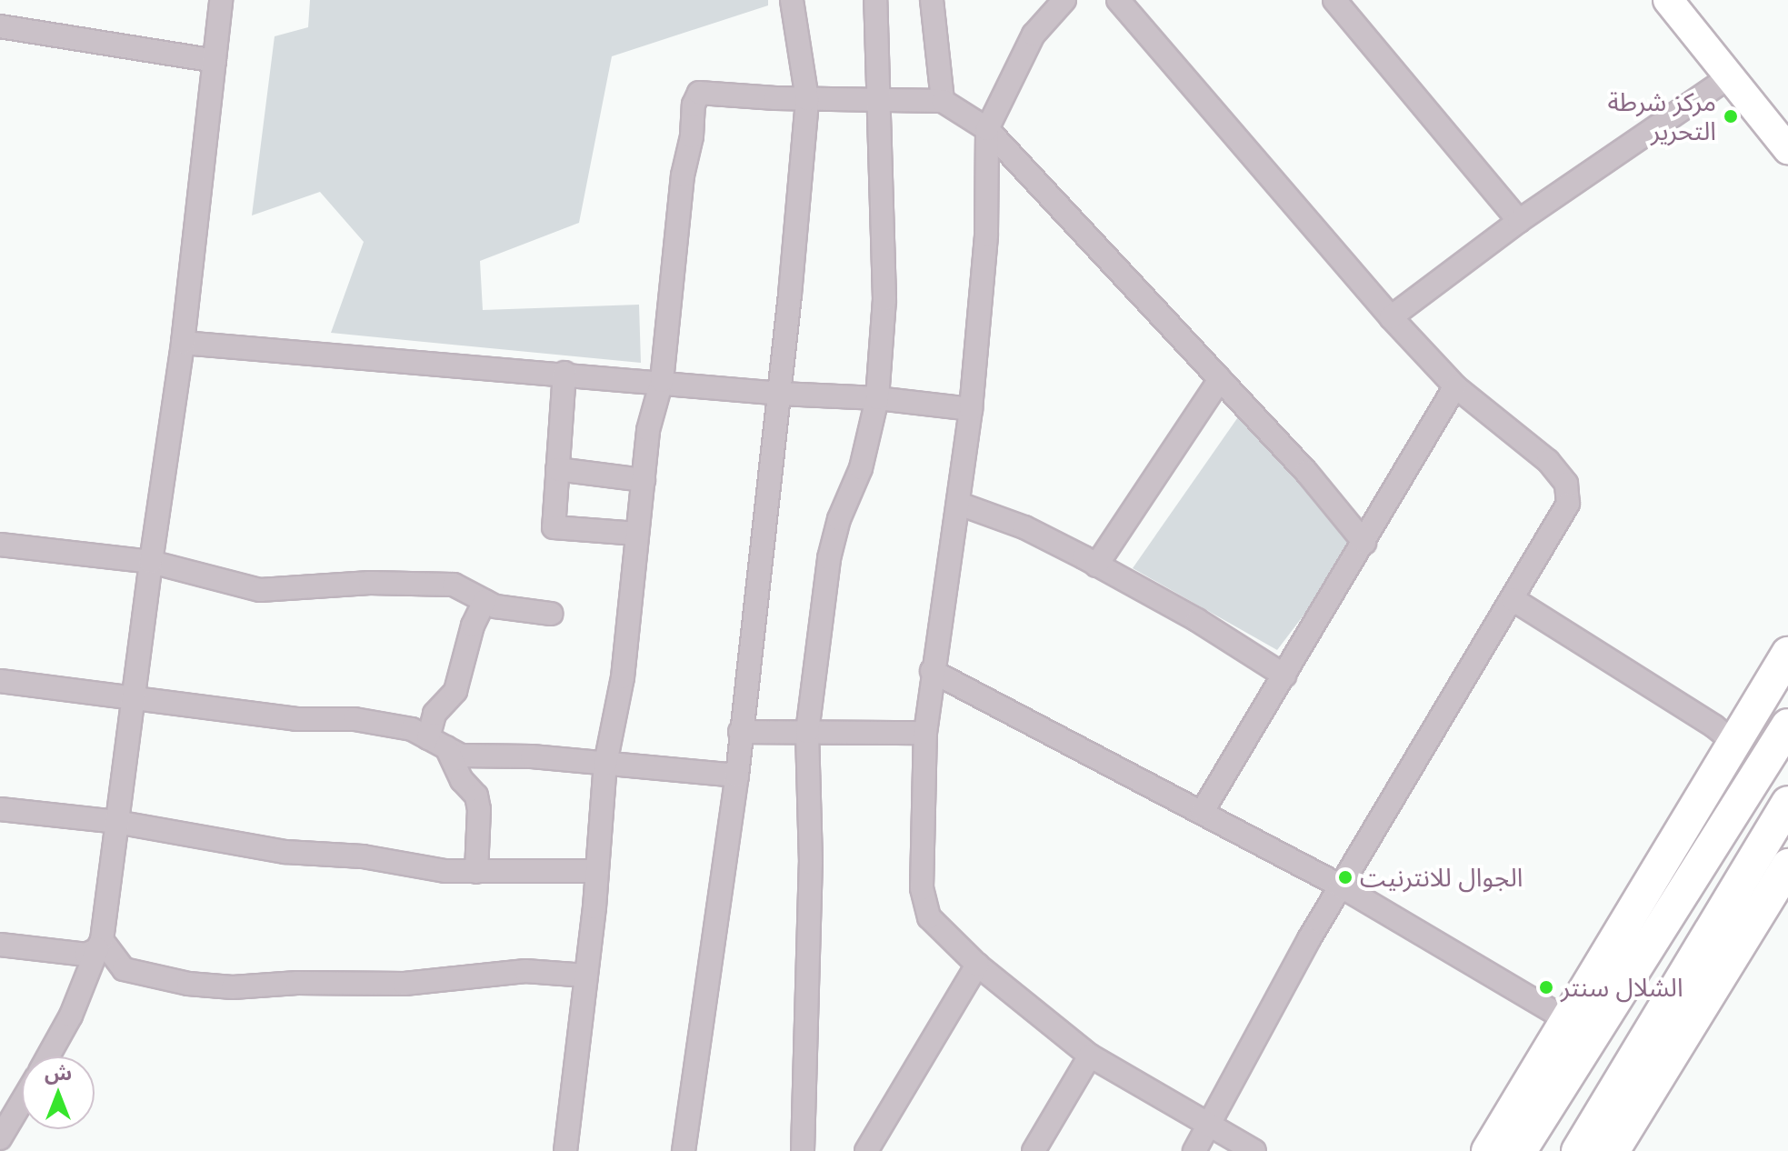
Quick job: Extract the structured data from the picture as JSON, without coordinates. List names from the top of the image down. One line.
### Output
{"places":["مركز شرطة التحرير","الجوال للانترنيت","الشلال سنتر"],"north":"top"}
